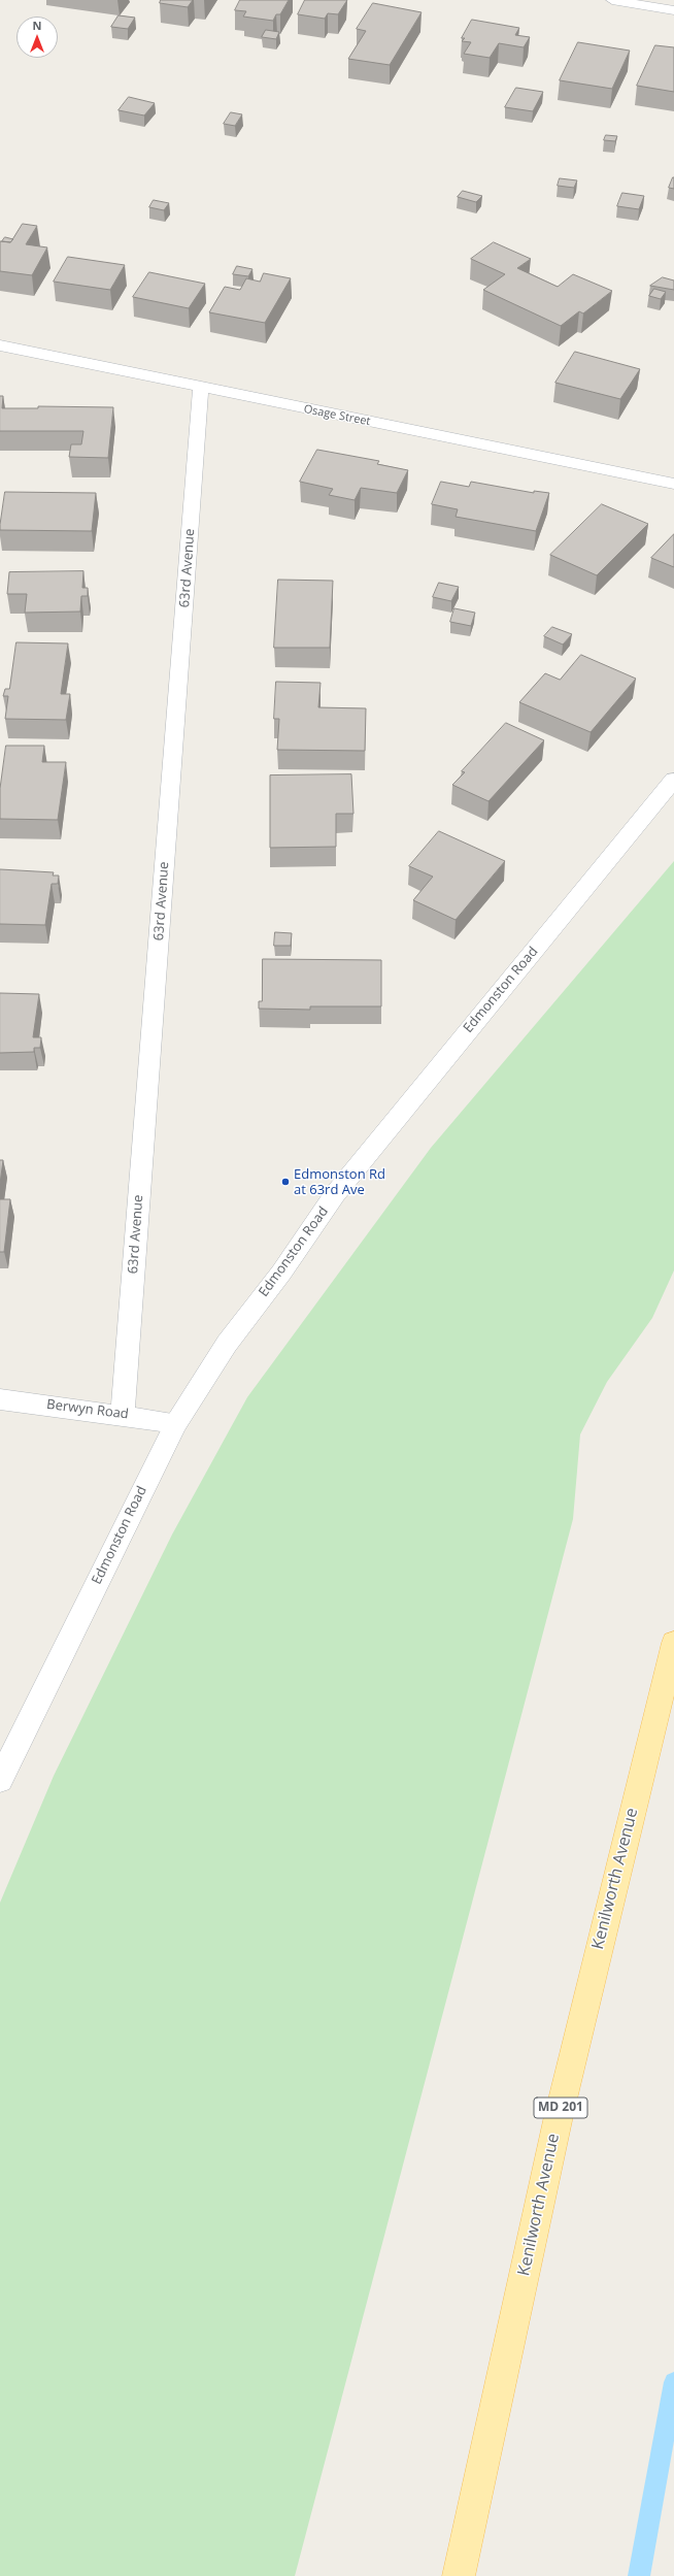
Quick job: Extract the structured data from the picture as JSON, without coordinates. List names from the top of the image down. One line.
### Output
{"streets":{"main road":["Kenilworth Avenue","MD 201"],"street":["Osage Street","63rd Avenue","Edmonston Road","Berwyn Road"]},"crossings":[["Osage Street","63rd Avenue"],["63rd Avenue","Berwyn Road"],["Edmonston Road","Berwyn Road"]],"places":["Edmonston Rd at 63rd Ave"],"north":"top"}
